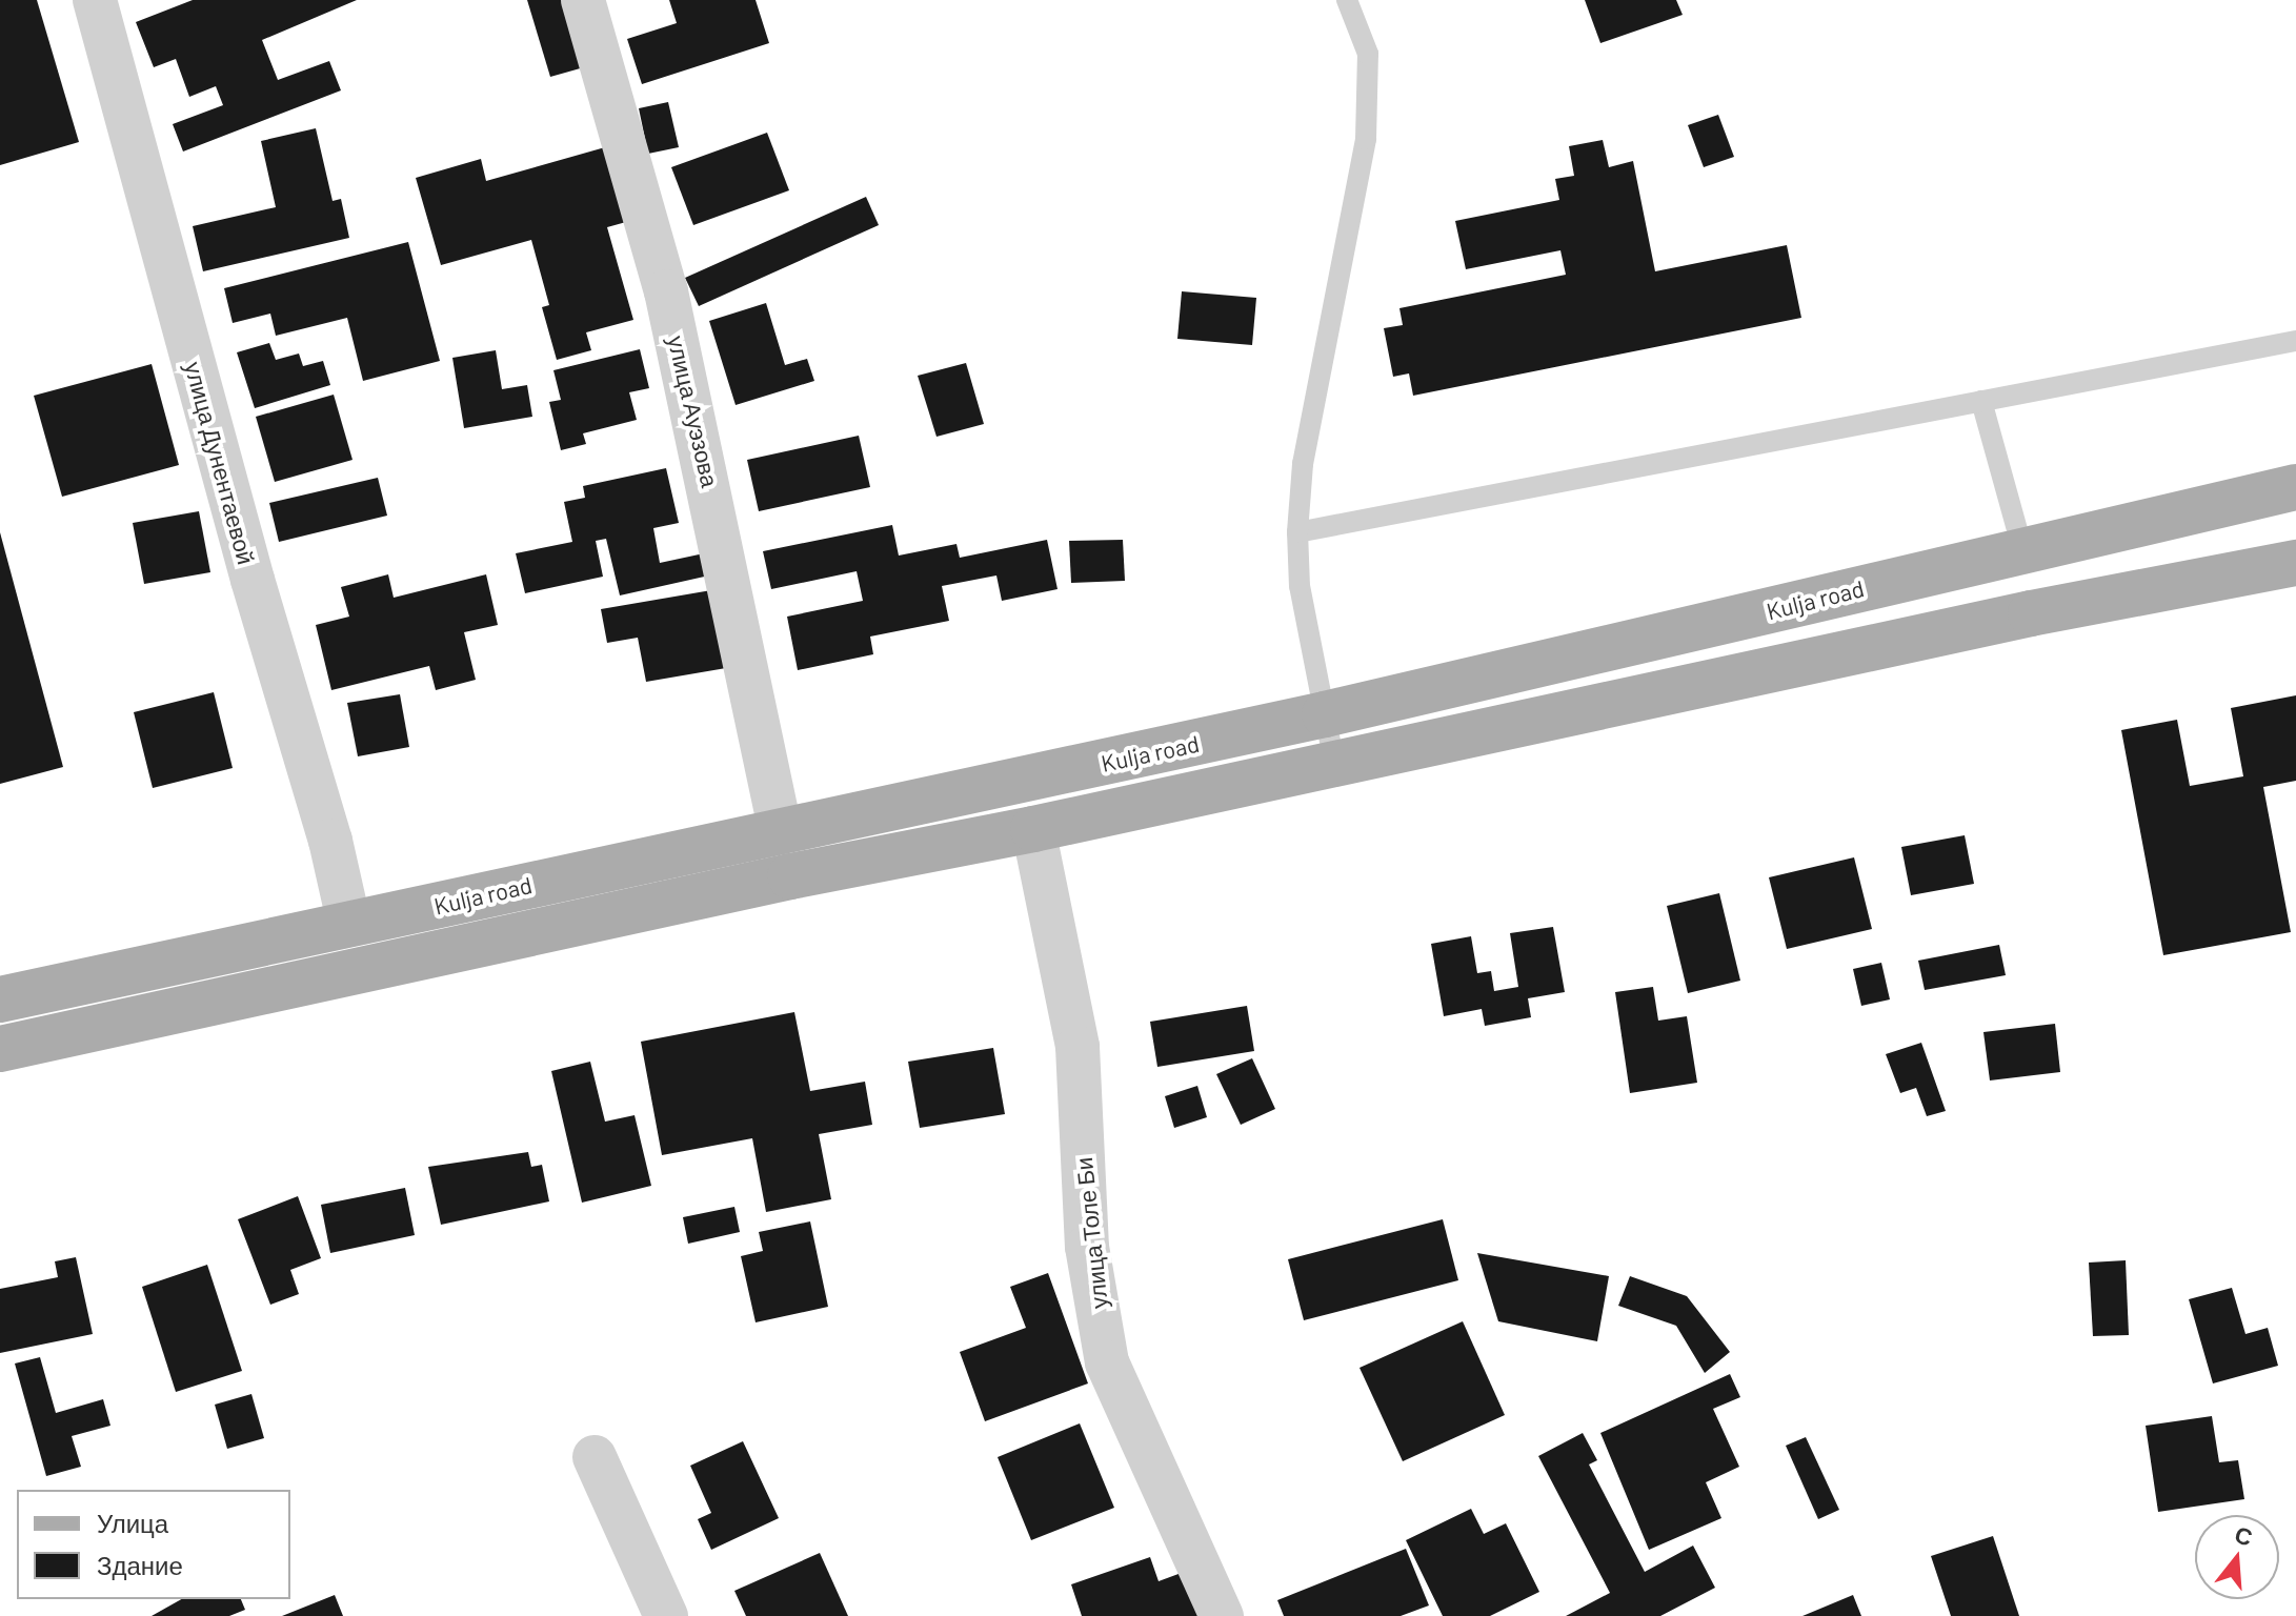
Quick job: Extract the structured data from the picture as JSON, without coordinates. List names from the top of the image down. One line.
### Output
{"streets":{"main road":["Kulja road"],"street":["улица Ауэзова","улица Дунентаевой","улица Толе Би"]},"crossings":[["улица Ауэзова","Kulja road"],["улица Дунентаевой","Kulja road"],["Kulja road","улица Толе Би"]],"legend":["Улица","Здание"],"north":"top"}
